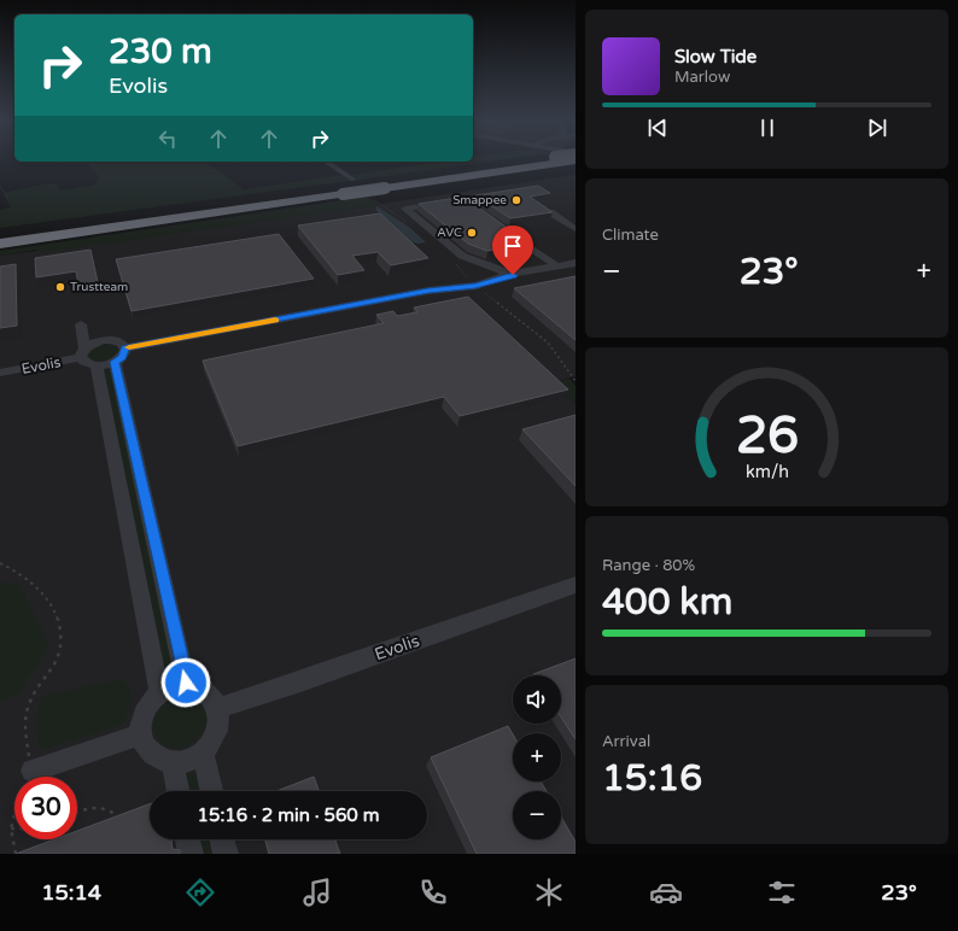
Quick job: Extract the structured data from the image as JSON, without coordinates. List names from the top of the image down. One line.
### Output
{"streets":{"street":["Evolis"]},"places":["Smappee","AVC","Trustteam"],"page":{"turn":["230 m","Evolis"],"song":["Slow Tide","Marlow"],"tile":["Climate",["Range · 80%","400 km"],["Arrival","15:16"]],"heat":["−","23°","+"],"map_buttons":["+","−"],"limit":"30","trip":"15:16 · 2 min · 560 m","tabs":["15:14","23°"],"gauge":["26","km/h"]}}
